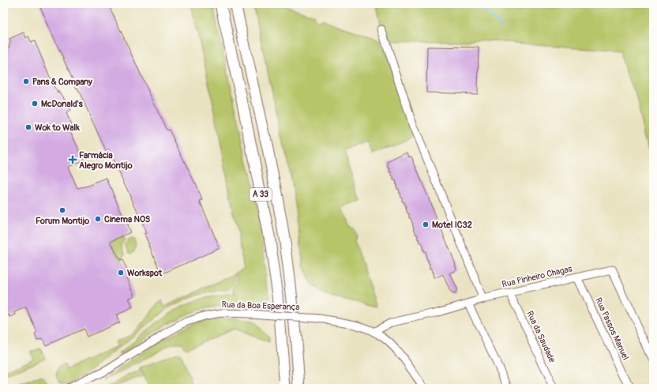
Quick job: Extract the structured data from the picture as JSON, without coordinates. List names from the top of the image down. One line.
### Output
{"streets":{"highway":["A 33"],"street":["Rua Pinheiro Chagas","Rua da Boa Esperança","Rua Passos Manuel","Rua da Saudade"]},"crossings":[["Rua Pinheiro Chagas","Rua da Boa Esperança"],["Rua Pinheiro Chagas","Rua Passos Manuel"],["Rua Pinheiro Chagas","Rua da Saudade"]],"places":{"other":["Pans & Company","McDonald's","Wok to Walk","Forum Montijo","Cinema NOS","Motel IC32","Workspot"],"health":["Farmácia Alegro Montijo"]}}
